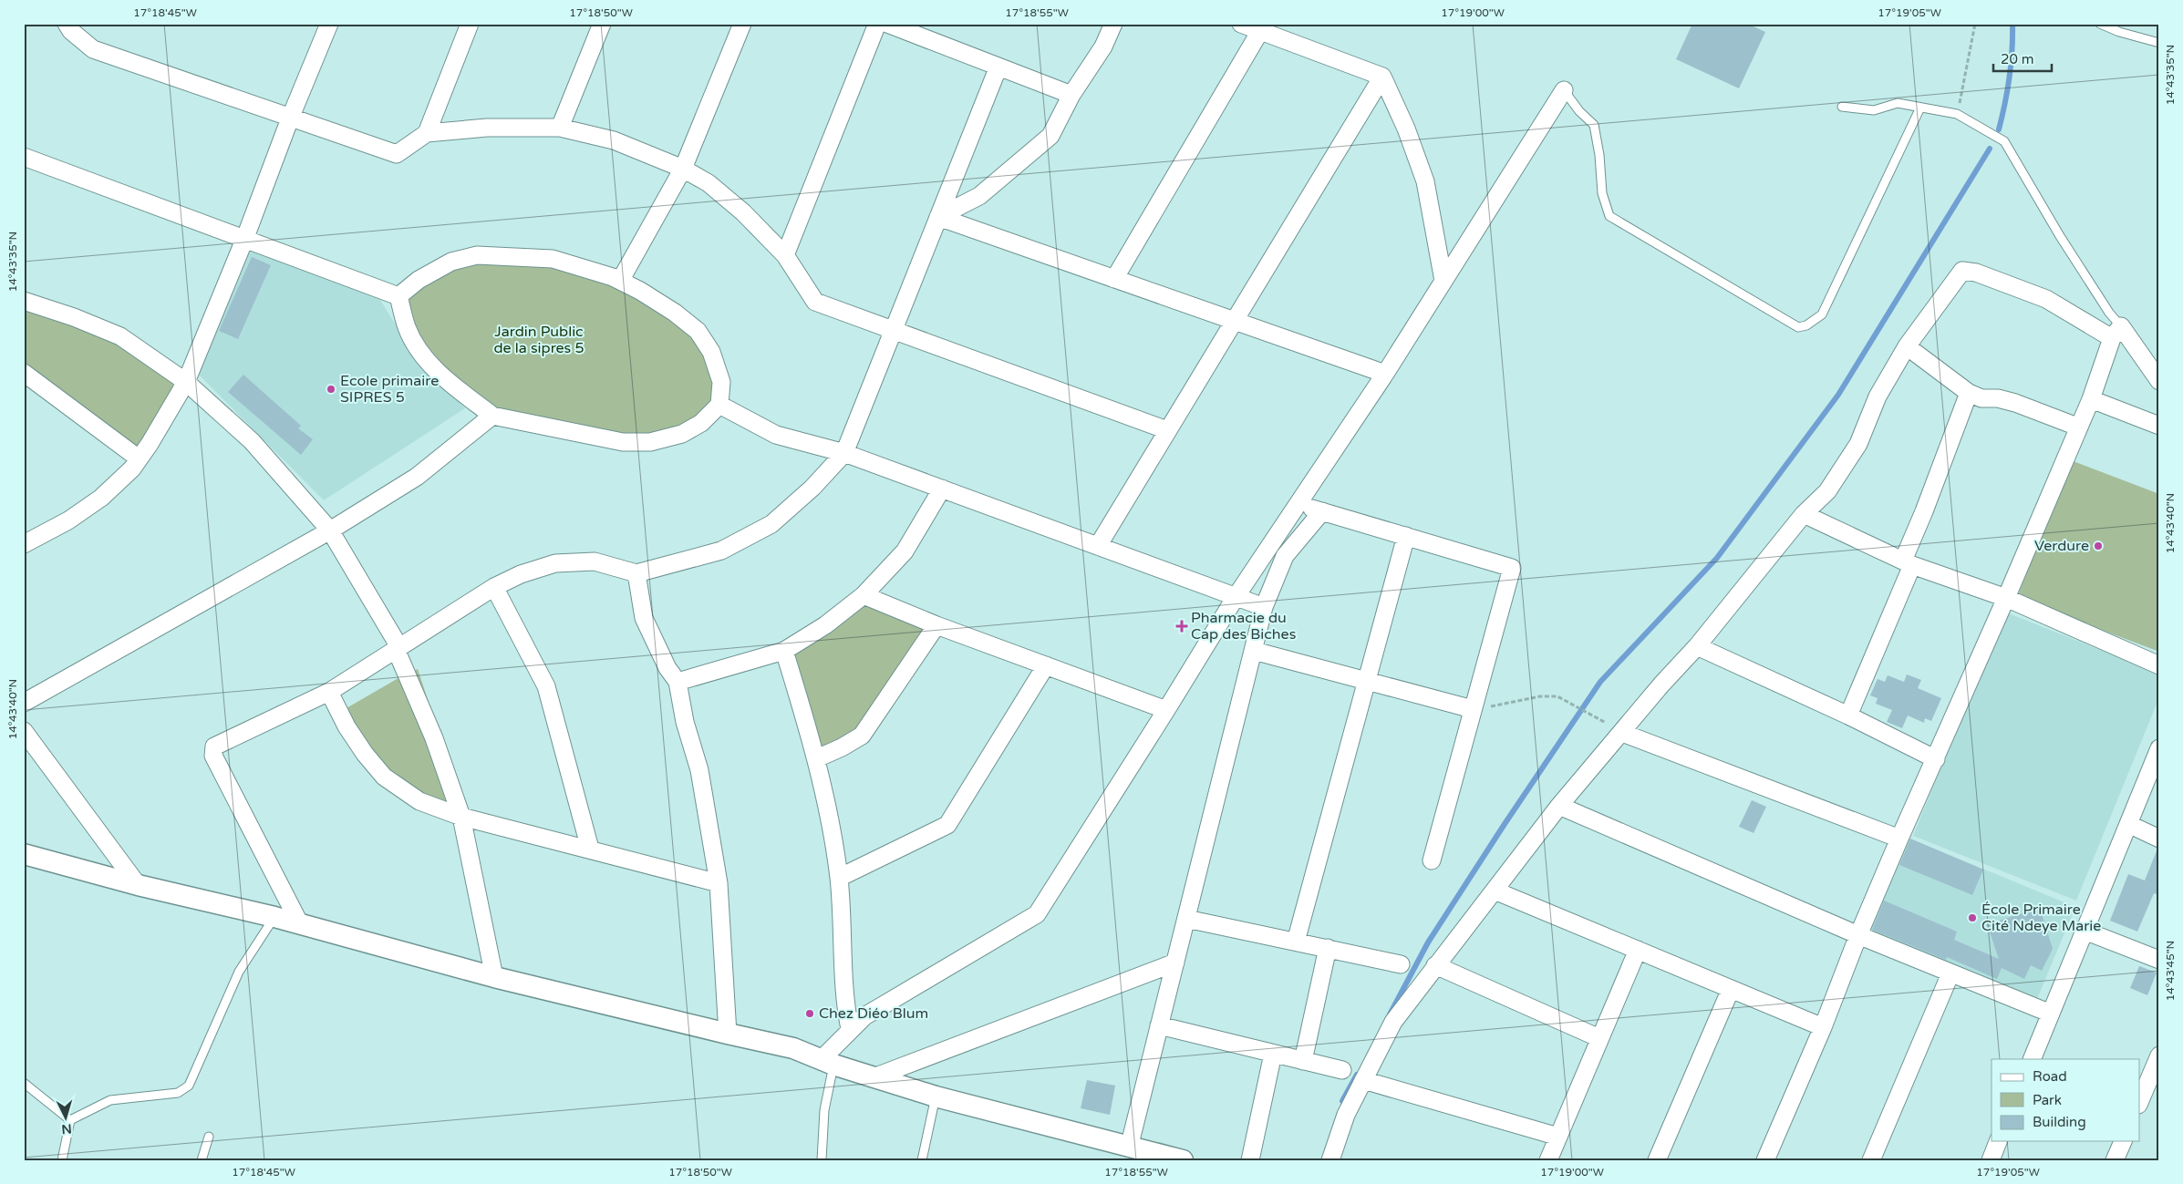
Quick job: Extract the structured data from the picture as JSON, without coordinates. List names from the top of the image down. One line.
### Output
{"parks":["Jardin Public de la sipres 5"],"places":{"other":["Ecole primaire SIPRES 5","Verdure","École Primaire Cité Ndeye Marie","Chez Diéo Blum"],"health":["Pharmacie du Cap des Biches"]},"legend":["Road","Park","Building"],"scale_bar":"20 m","north":"bottom","coordinates":["17°18'45\"W","17°18'50\"W","17°18'55\"W","17°19'00\"W","17°19'05\"W","14°43'35\"N","14°43'40\"N","14°43'45\"N"]}
